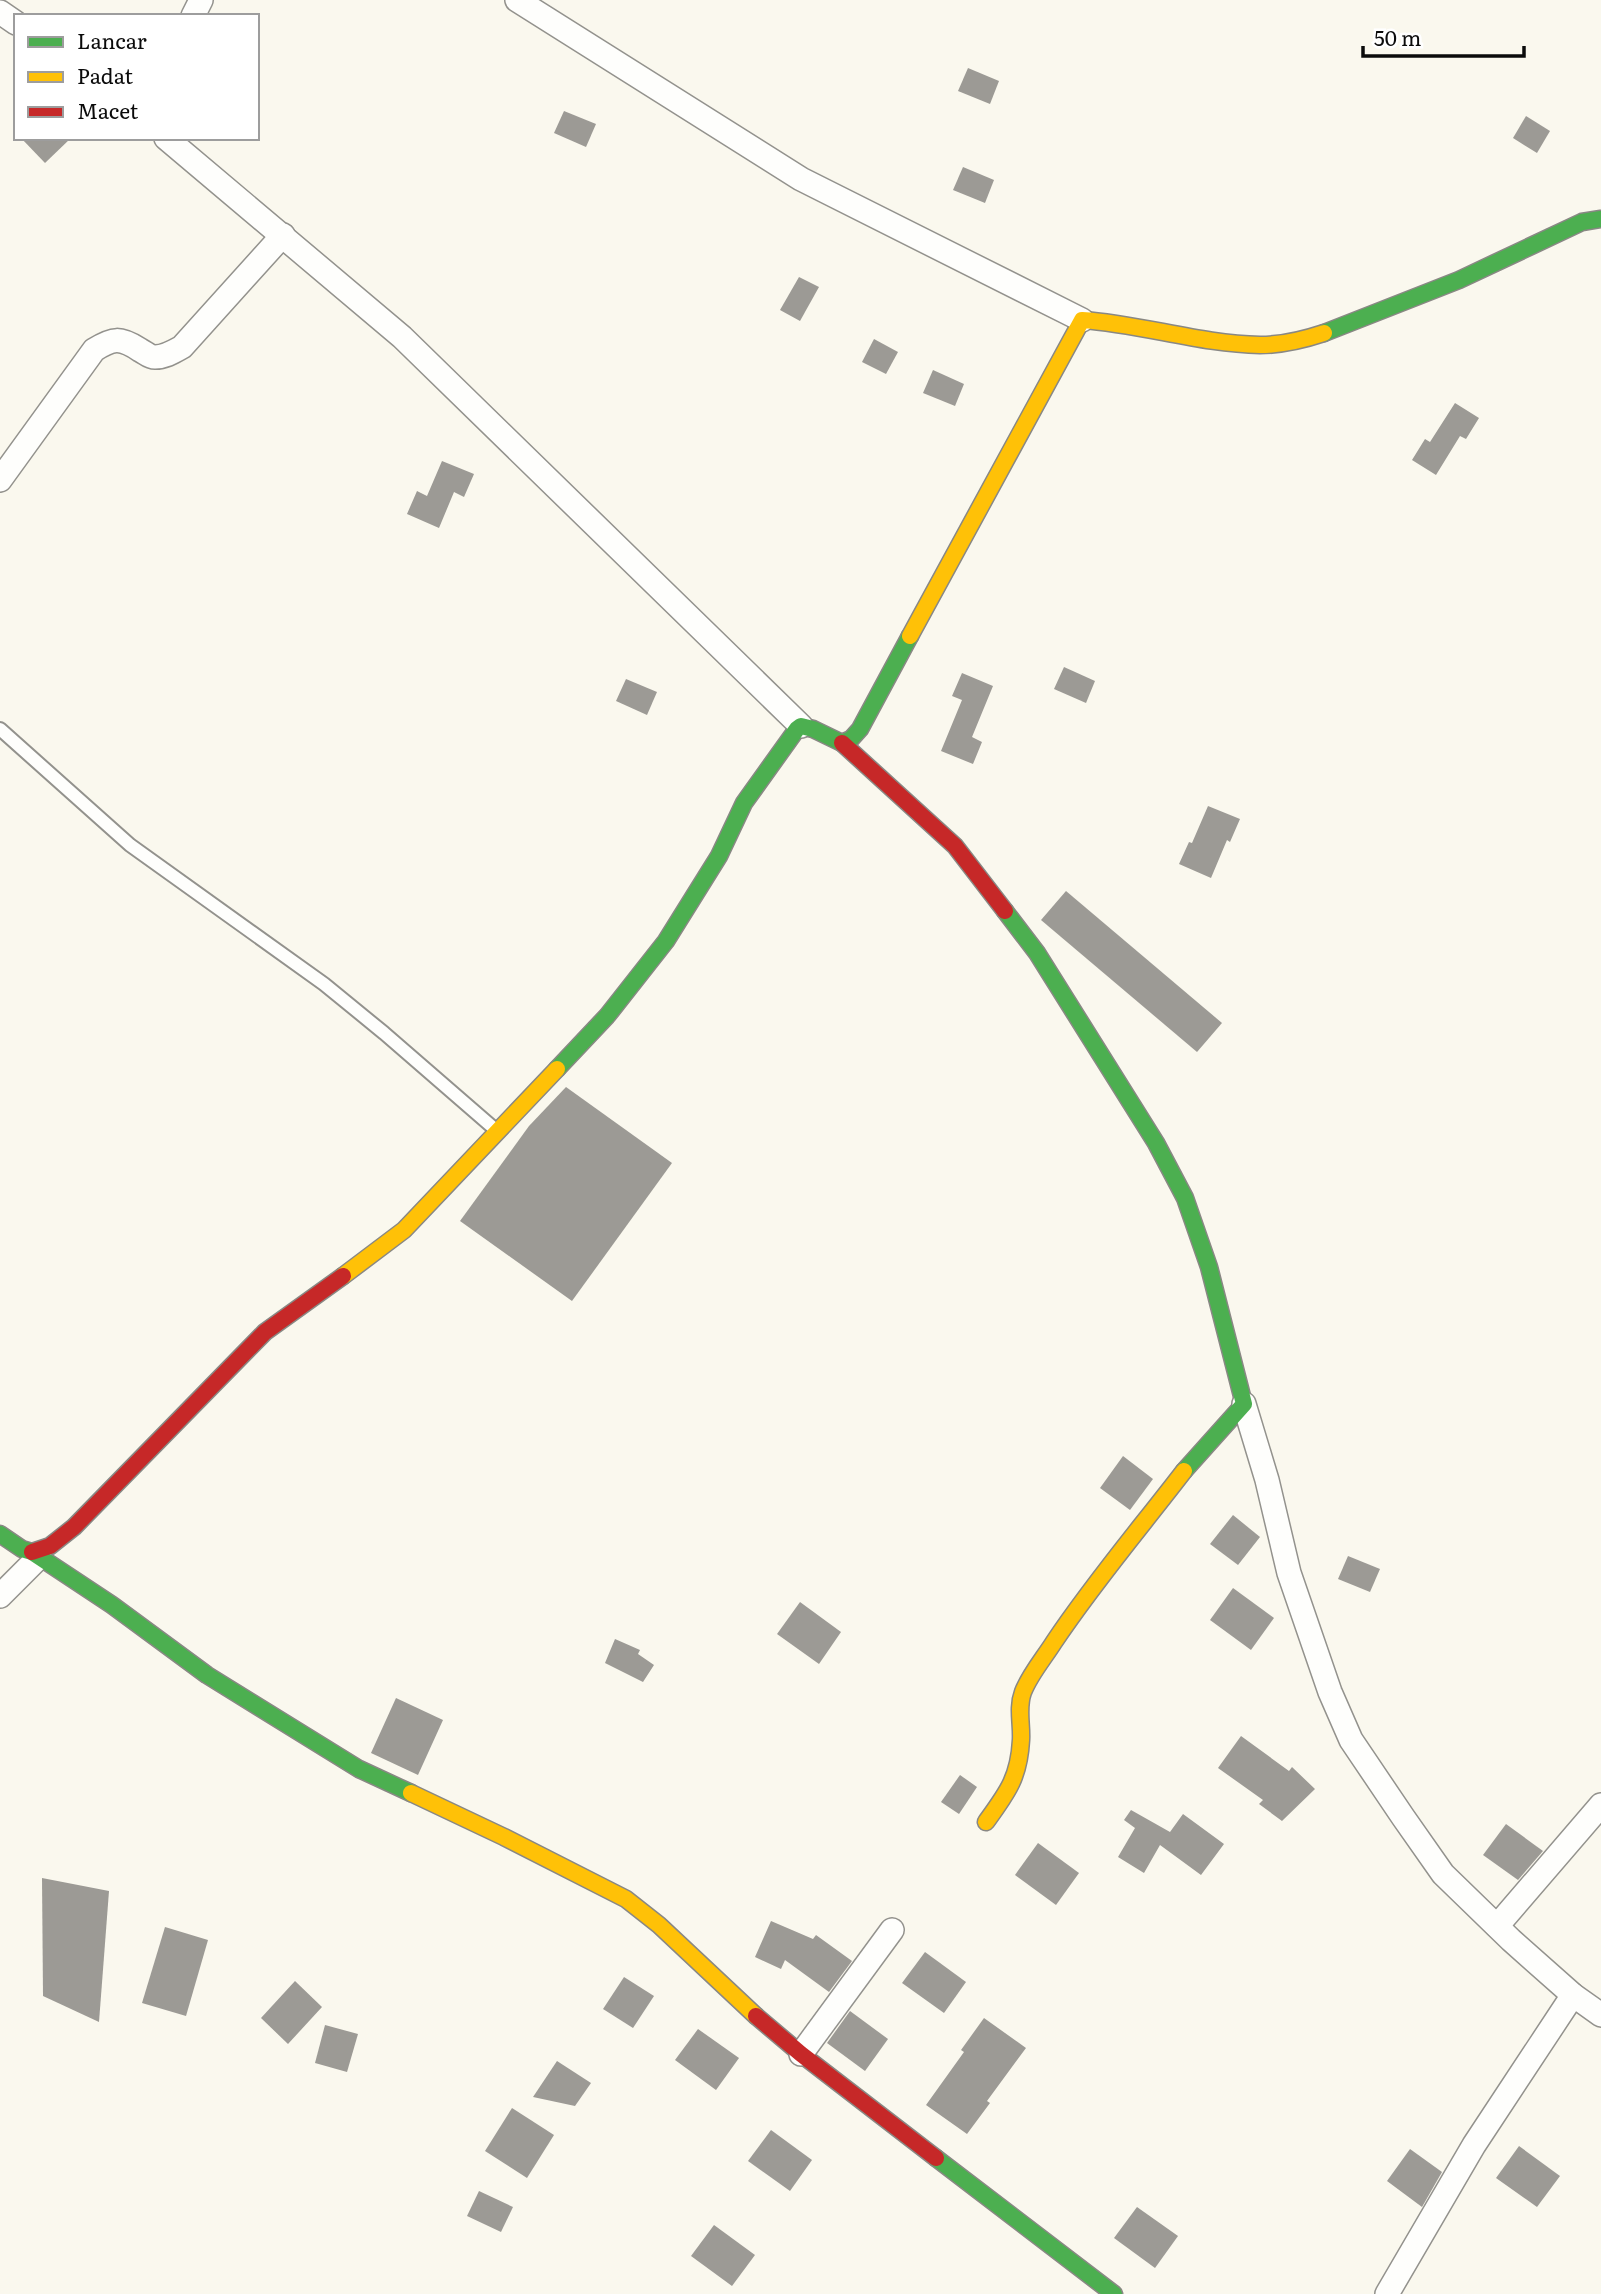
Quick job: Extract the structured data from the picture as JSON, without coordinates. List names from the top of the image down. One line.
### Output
{"legend":["Lancar","Padat","Macet"],"scale_bar":"50 m"}
